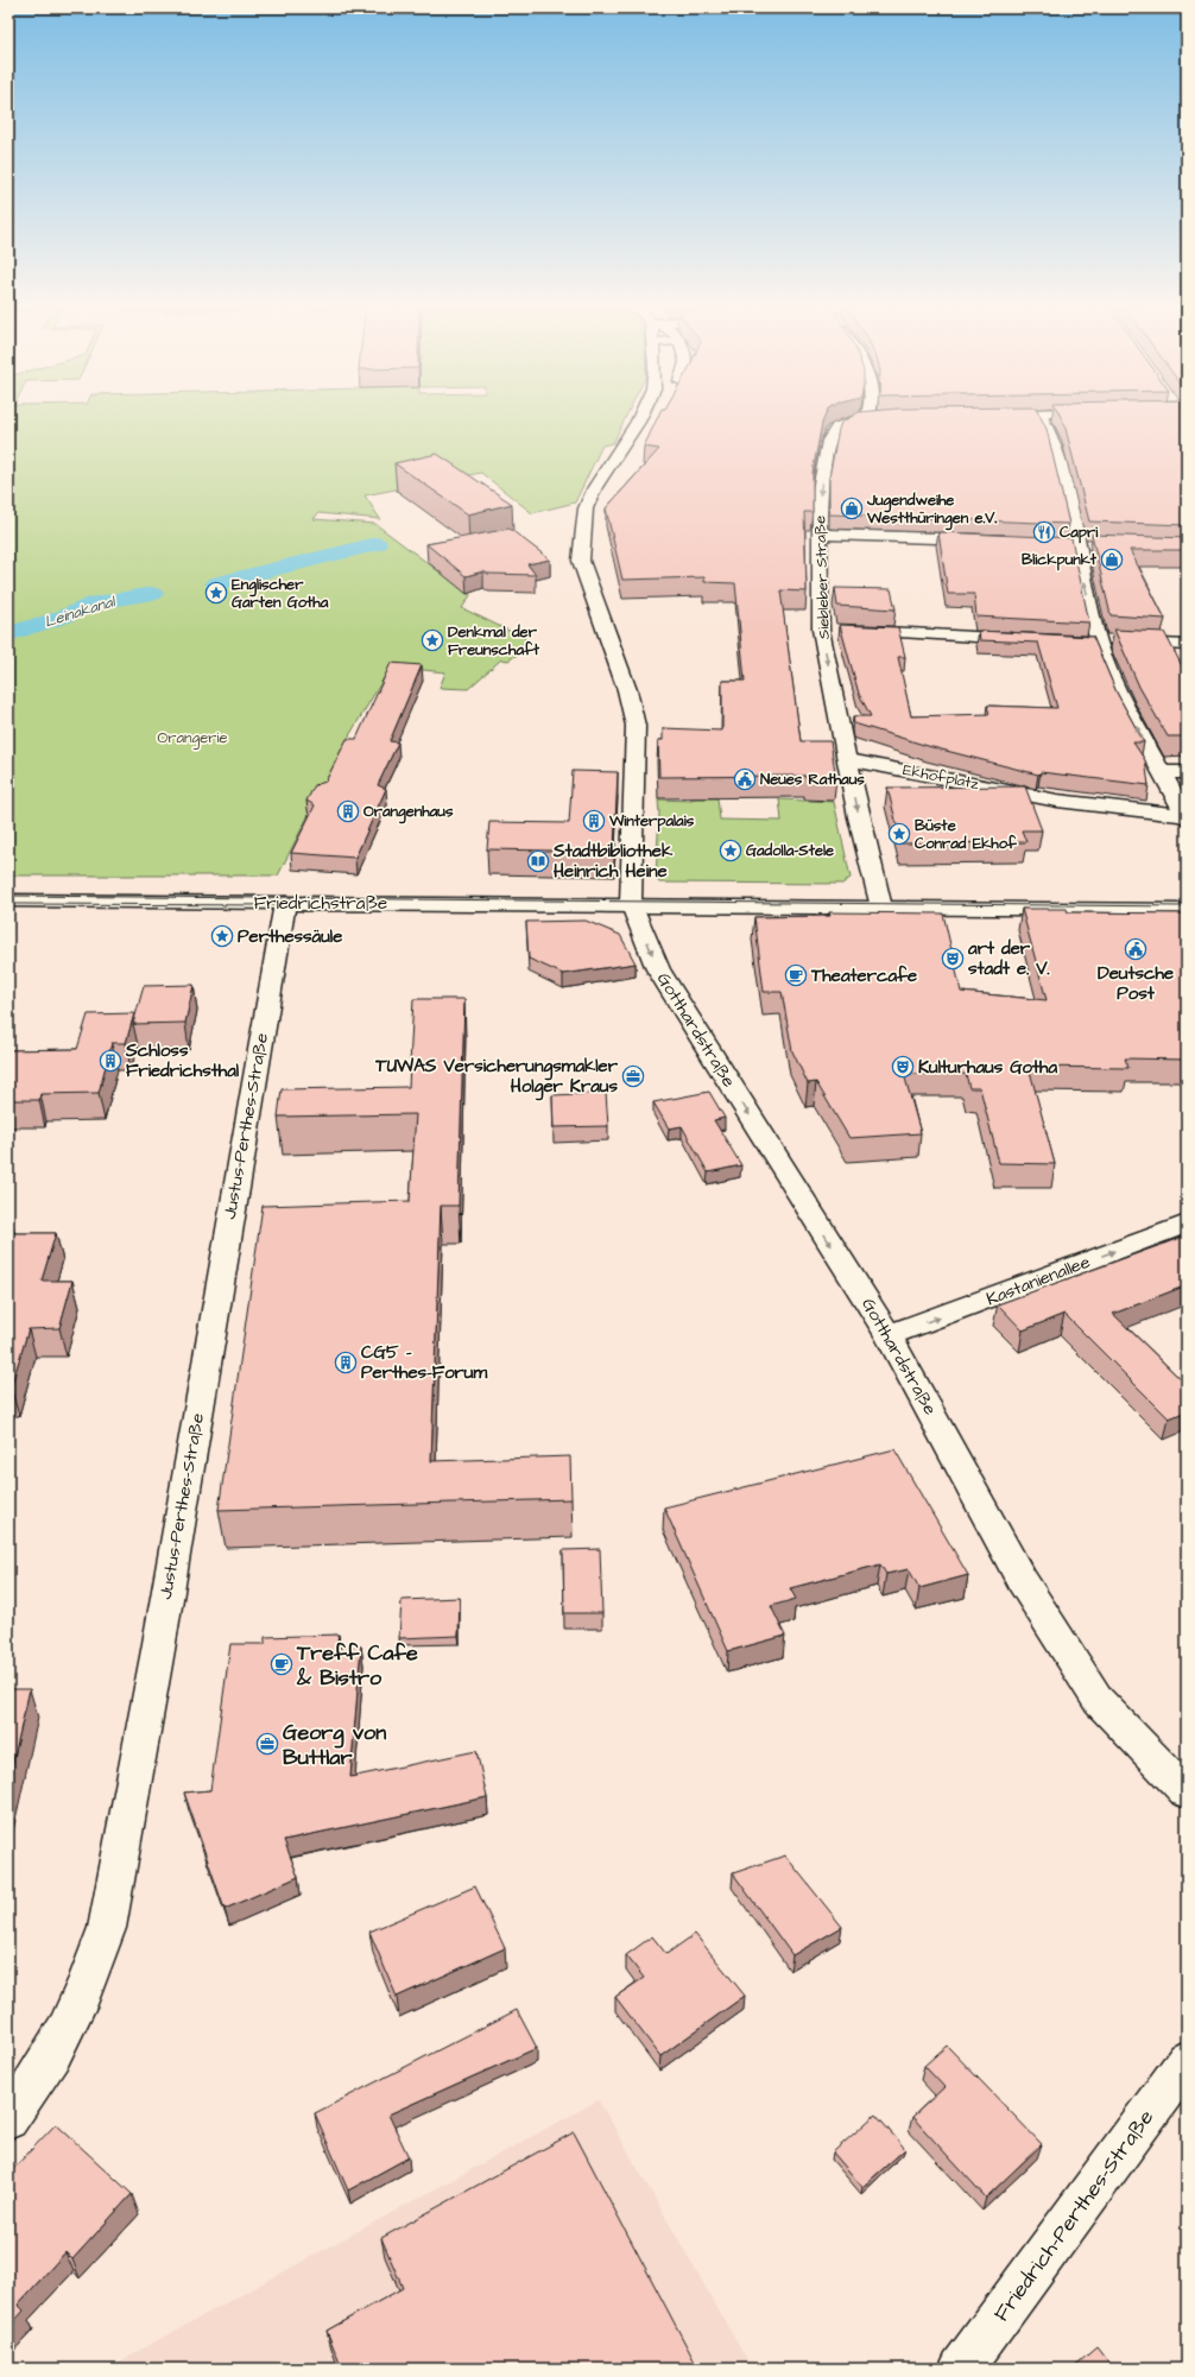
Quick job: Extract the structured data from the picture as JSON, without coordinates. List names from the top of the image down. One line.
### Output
{"streets":{"street":["Siebleber Straße","Ekhofplatz","Friedrichstraße","Gotthardstraße","Justus-Perthes-Straße","Kastanienallee","Friedrich-Perthes-Straße"]},"crossings":[["Siebleber Straße","Ekhofplatz"],["Friedrichstraße","Gotthardstraße"],["Friedrichstraße","Justus-Perthes-Straße"],["Gotthardstraße","Kastanienallee"]],"one_way":["Siebleber Straße","Kastanienallee"],"water":["Leinakanal"],"parks":["Orangerie"],"places":{"shop":["Jugendweihe Westthüringen e.V.","Blickpunkt"],"restaurant":["Capri"],"place":["Englischer Garten Gotha","Denkmal der Freunschaft","Büste Conrad Ekhof","Gadolla-Stele","Perthessäule"],"public building":["Neues Rathaus","Deutsche Post"],"building":["Orangenhaus","Winterpalais","Schloss Friedrichsthal","CG5 – Perthes-Forum"],"library":["Stadtbibliothek Heinrich Heine"],"theatre":["art der stadt e. V.","Kulturhaus Gotha"],"cafe":["Theatercafe","Treff Cafe & Bistro"],"office":["TUWAS Versicherungsmakler Holger Kraus","Georg von Buttlar"]}}
